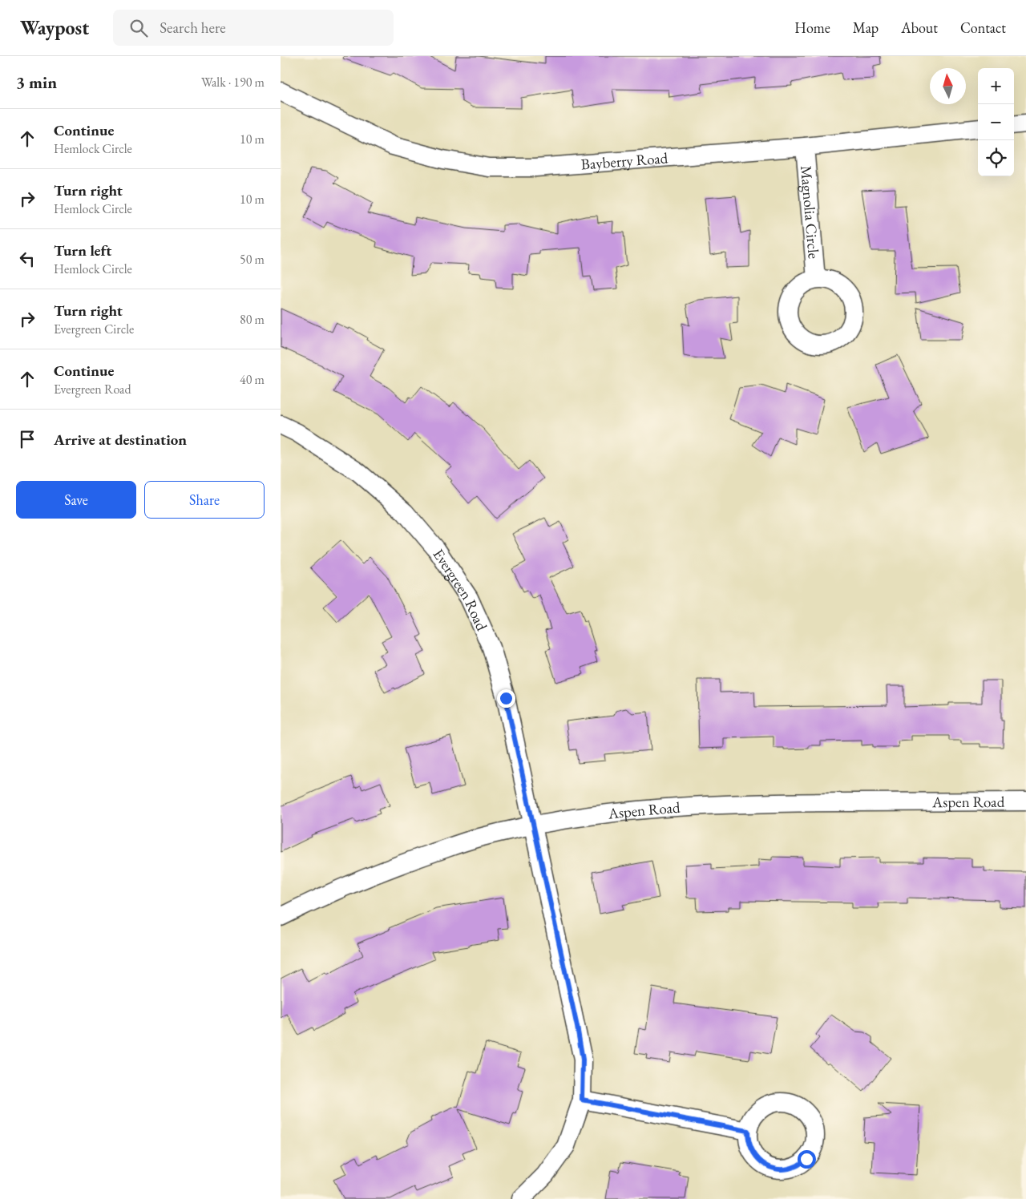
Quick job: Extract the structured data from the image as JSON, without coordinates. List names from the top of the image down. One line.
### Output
{"streets":{"street":["Bayberry Road","Magnolia Circle","Evergreen Road","Aspen Road"]},"crossings":[["Bayberry Road","Magnolia Circle"],["Evergreen Road","Aspen Road"]],"north":"top","page":{"header":"Waypost","search":"Search here","nav":["Home","Map","About","Contact"],"heading":["3 min","Walk · 190 m"],"map_buttons":["+","−"],"list":[["Continue","Hemlock Circle","10 m"],["Turn right","Hemlock Circle","10 m"],["Turn left","Hemlock Circle","50 m"],["Turn right","Evergreen Circle","80 m"],["Continue","Evergreen Road","40 m"],"Arrive at destination"],"buttons":["Save","Share"]}}
